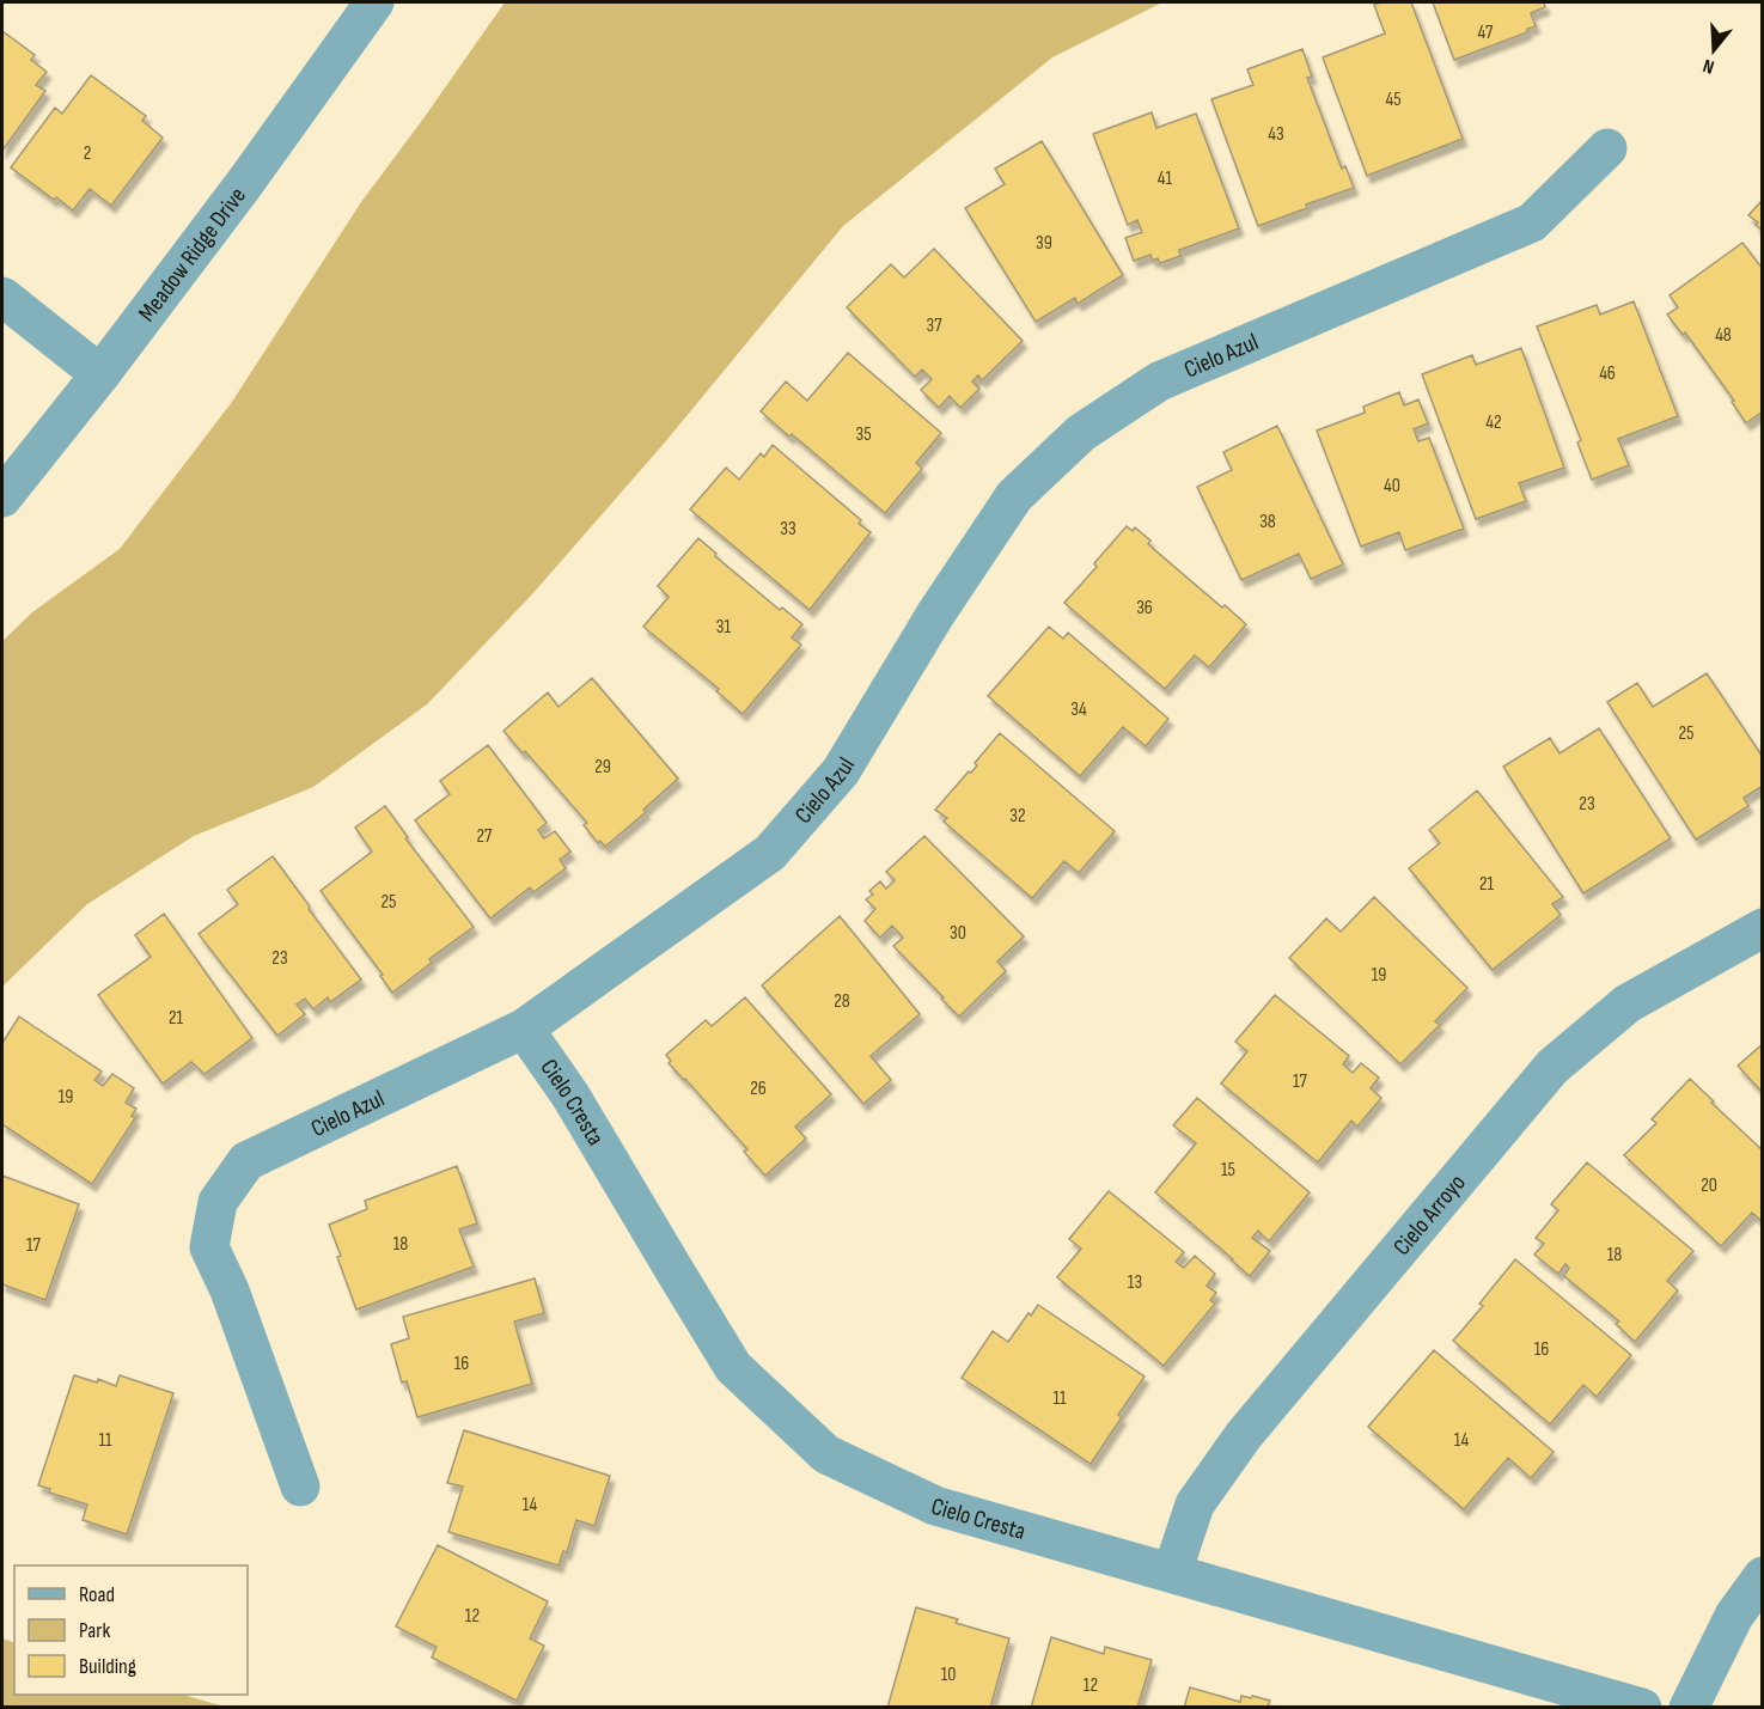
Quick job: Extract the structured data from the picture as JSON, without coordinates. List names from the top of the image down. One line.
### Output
{"streets":{"street":["Meadow Ridge Drive","Cielo Azul","Cielo Cresta","Cielo Arroyo"]},"crossings":[["Cielo Azul","Cielo Cresta"],["Cielo Cresta","Cielo Arroyo"]],"house_numbers":["47","45","43","2","41","39","37","48","46","42","35","40","38","33","36","31","34","25","29","23","32","27","21","25","30","23","19","28","21","17","26","19","15","20","18","17","18","13","16","16","11","11","14","14","12","10","12"],"legend":["Road","Park","Building"],"north":"bottom"}
